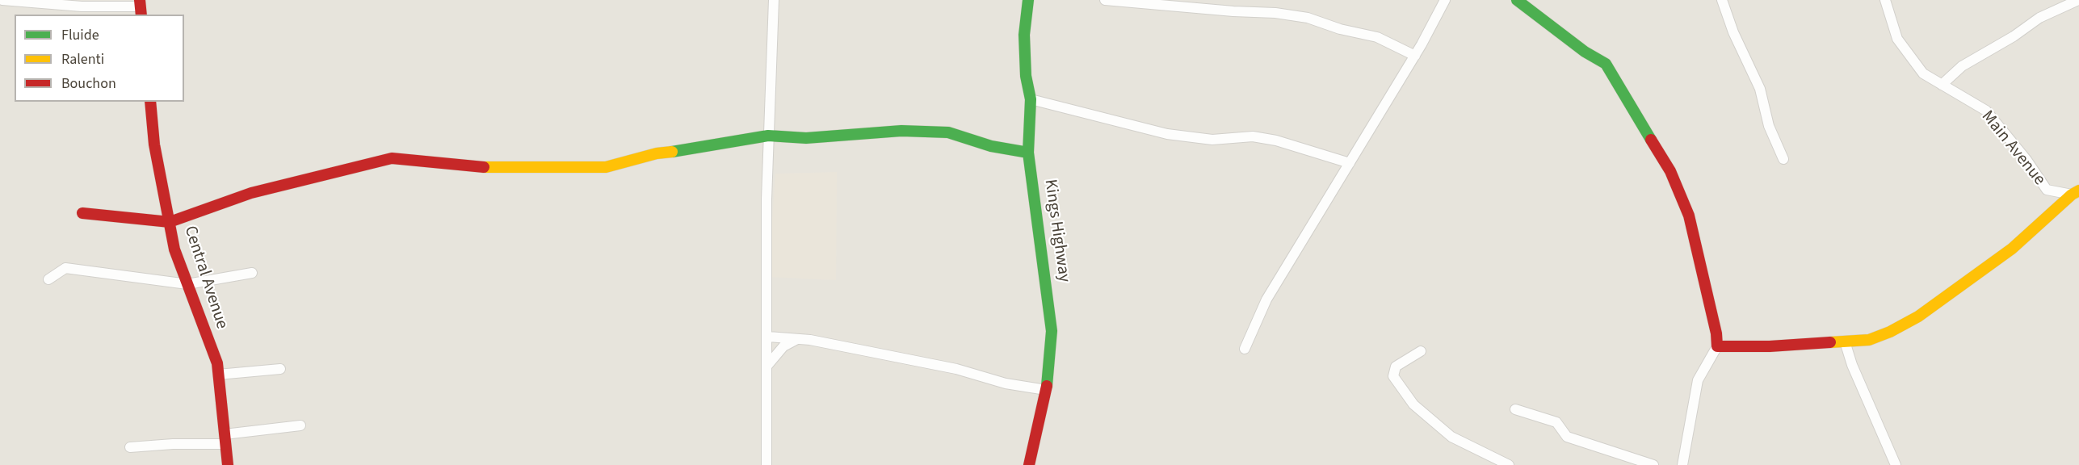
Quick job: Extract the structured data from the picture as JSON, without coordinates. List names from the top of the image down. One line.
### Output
{"streets":{"street":["Main Avenue","Kings Highway","Central Avenue"]},"legend":["Fluide","Ralenti","Bouchon"]}
